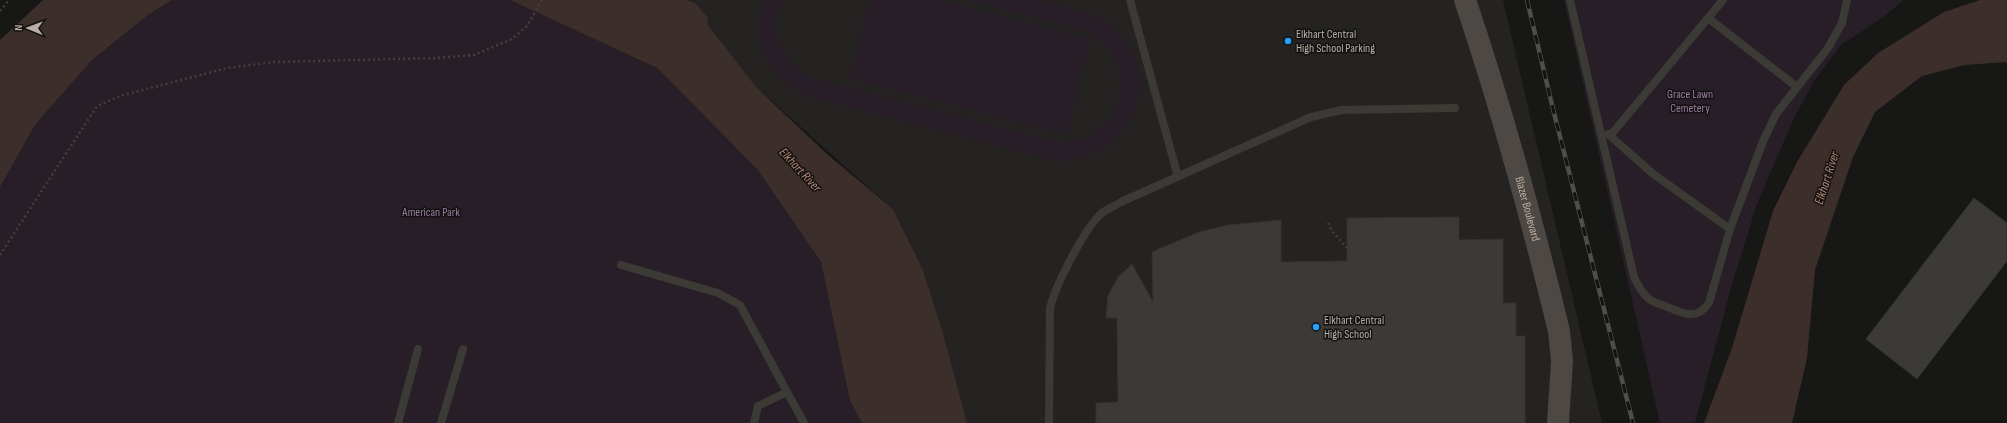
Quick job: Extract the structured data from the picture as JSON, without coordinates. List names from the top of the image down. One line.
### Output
{"streets":{"main road":["Blazer Boulevard"]},"water":["Elkhart River"],"parks":["Grace Lawn Cemetery","American Park"],"places":["Elkhart Central High School Parking","Elkhart Central High School"],"north":"left"}
